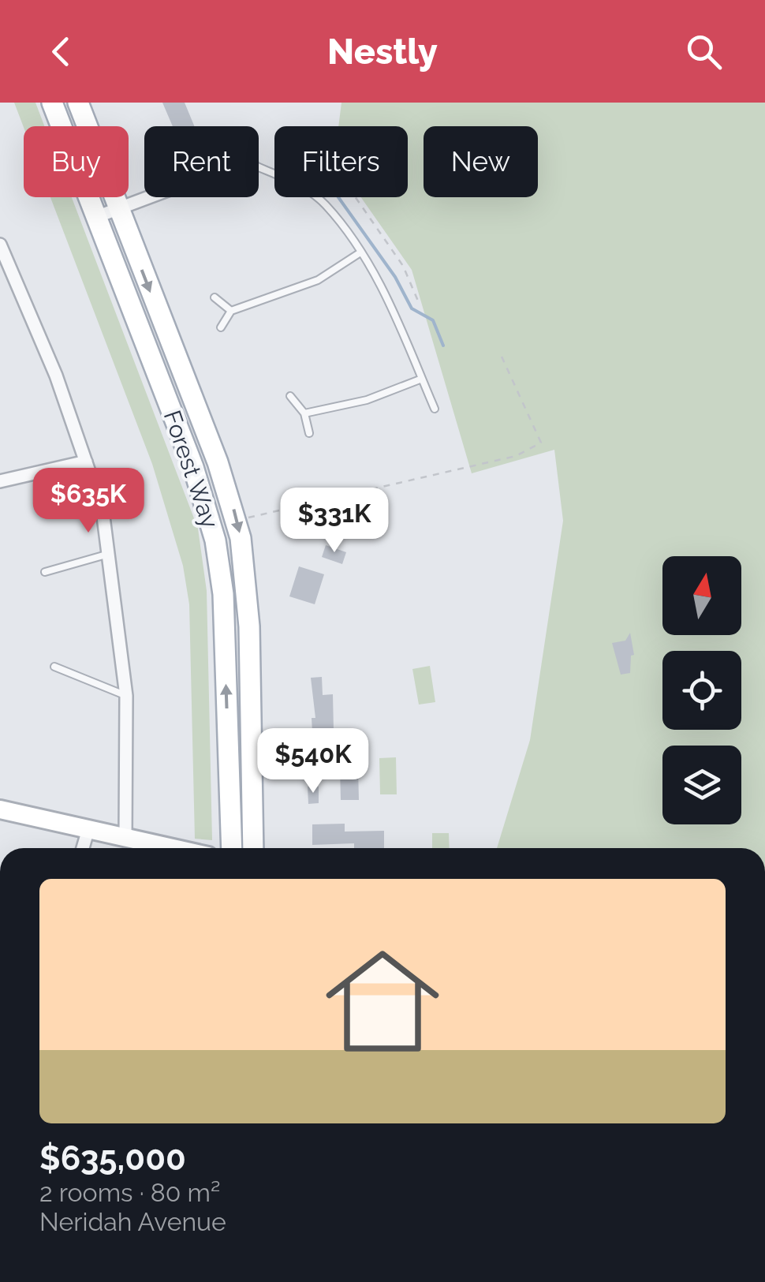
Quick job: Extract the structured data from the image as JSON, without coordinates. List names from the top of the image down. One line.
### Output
{"streets":{"main road":["Forest Way"]},"north":"top","page":{"header":"Nestly","chip":["Buy","Rent","Filters","New"],"price":["$635K","$331K","$540K"],"list":[{"name":"$635,000","note":"2 rooms · 80 m² · Neridah Avenue"}]}}
